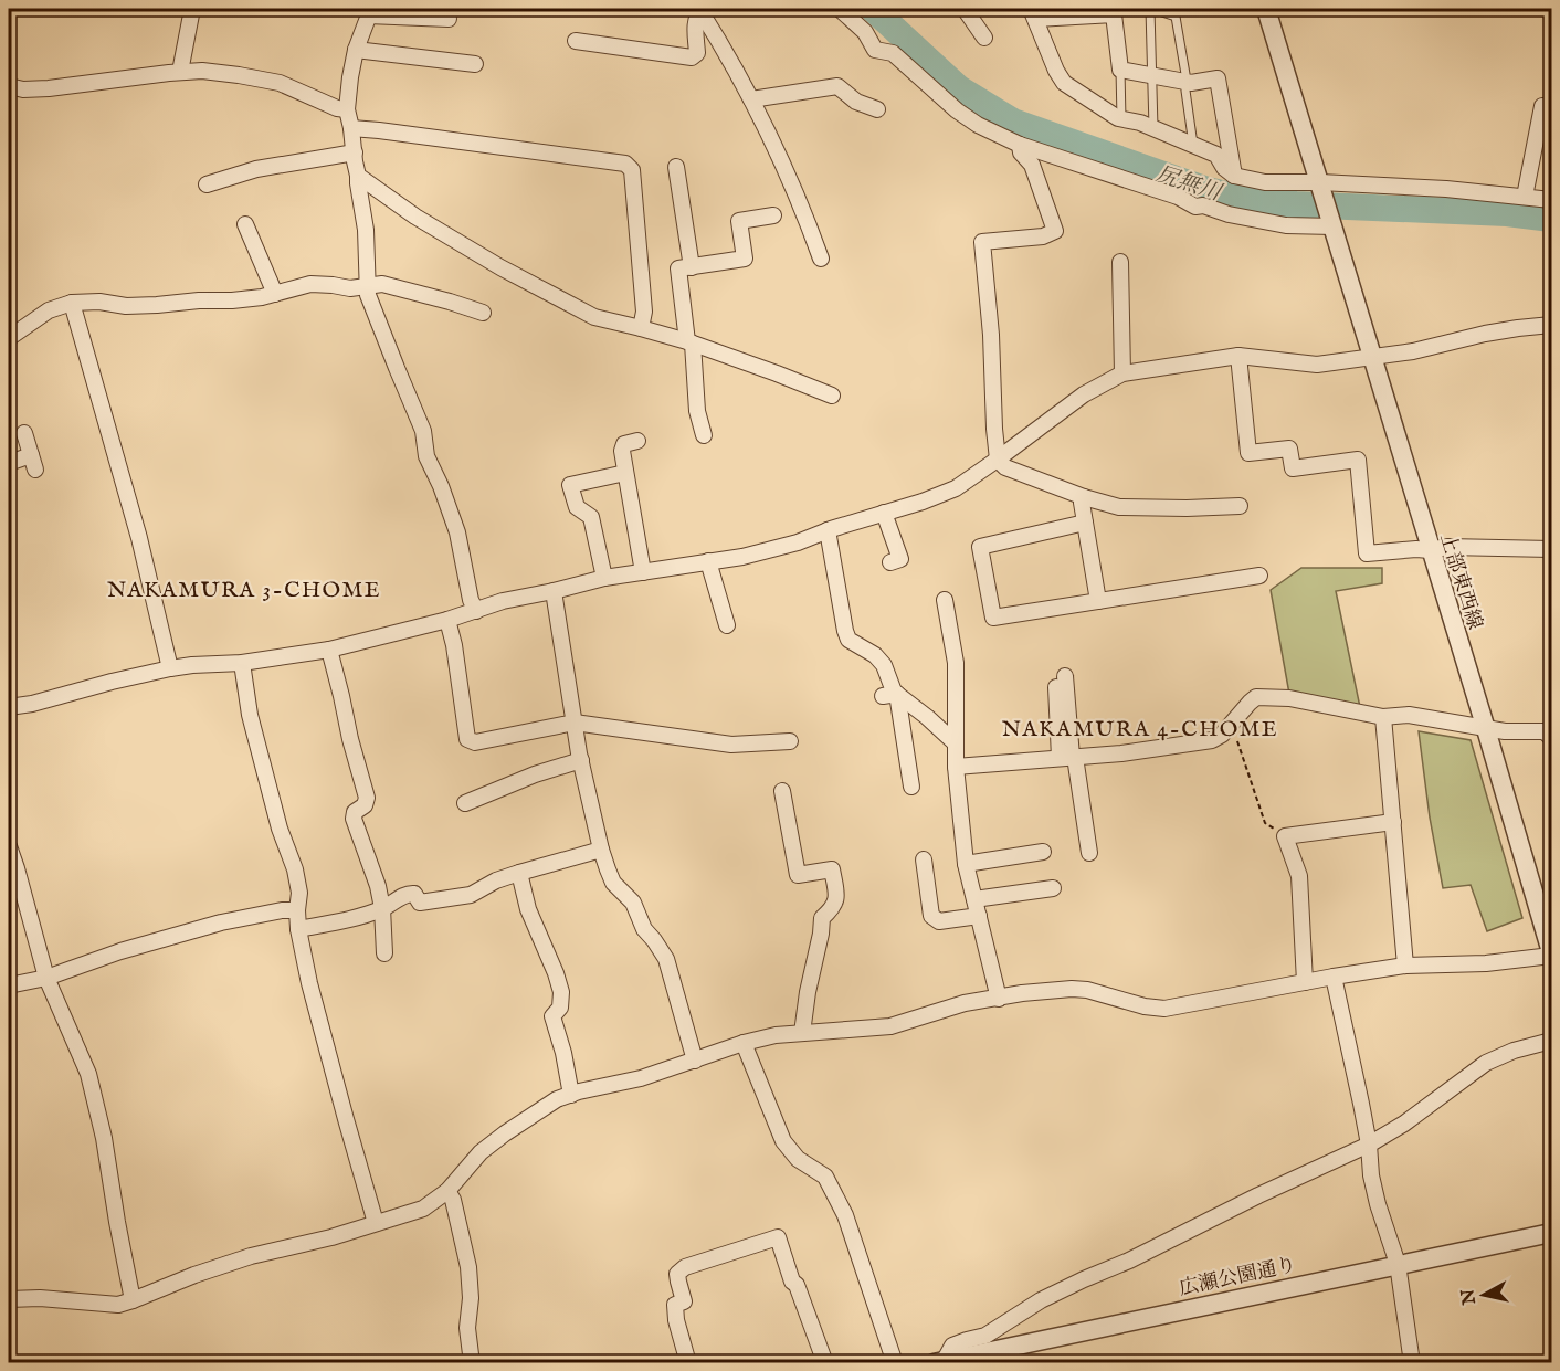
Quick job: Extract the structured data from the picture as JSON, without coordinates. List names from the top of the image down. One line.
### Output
{"streets":{"street":["上部東西線","広瀬公園通り"]},"districts":["NAKAMURA 3-CHOME","NAKAMURA 4-CHOME"],"water":["尻無川"],"north":"left"}
